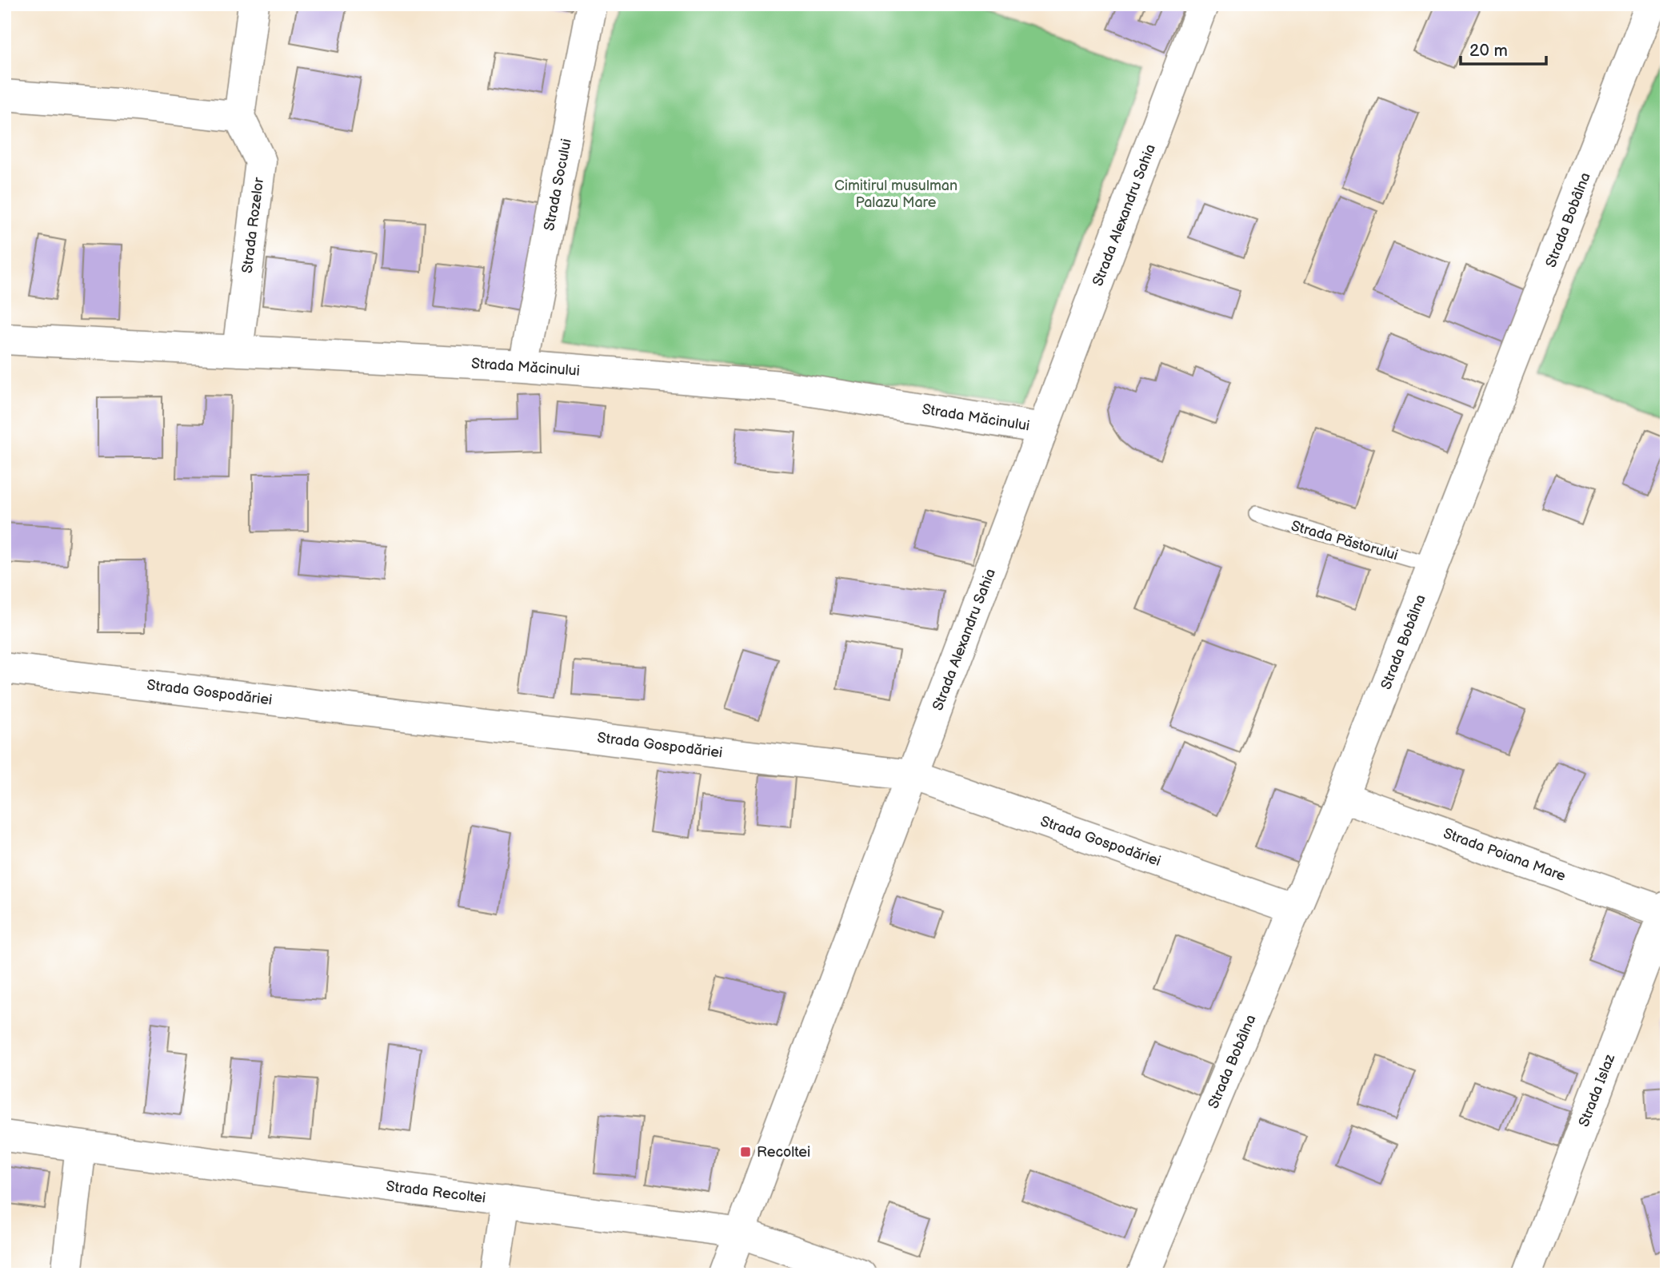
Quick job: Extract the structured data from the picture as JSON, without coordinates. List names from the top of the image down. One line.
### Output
{"streets":{"street":["Strada Socului","Strada Alexandru Sahia","Strada Bobâlna","Strada Rozelor","Strada Măcinului","Strada Gospodăriei","Strada Poiana Mare","Strada Islaz","Strada Recoltei"],"lane":["Strada Păstorului"]},"crossings":[["Strada Socului","Strada Măcinului"],["Strada Alexandru Sahia","Strada Măcinului"],["Strada Alexandru Sahia","Strada Gospodăriei"],["Strada Alexandru Sahia","Strada Recoltei"],["Strada Bobâlna","Strada Păstorului"],["Strada Bobâlna","Strada Gospodăriei"],["Strada Bobâlna","Strada Poiana Mare"],["Strada Rozelor","Strada Măcinului"],["Strada Poiana Mare","Strada Islaz"]],"parks":["Cimitirul musulman Palazu Mare"],"places":{"transit":["Recoltei"]},"scale_bar":"20 m"}
